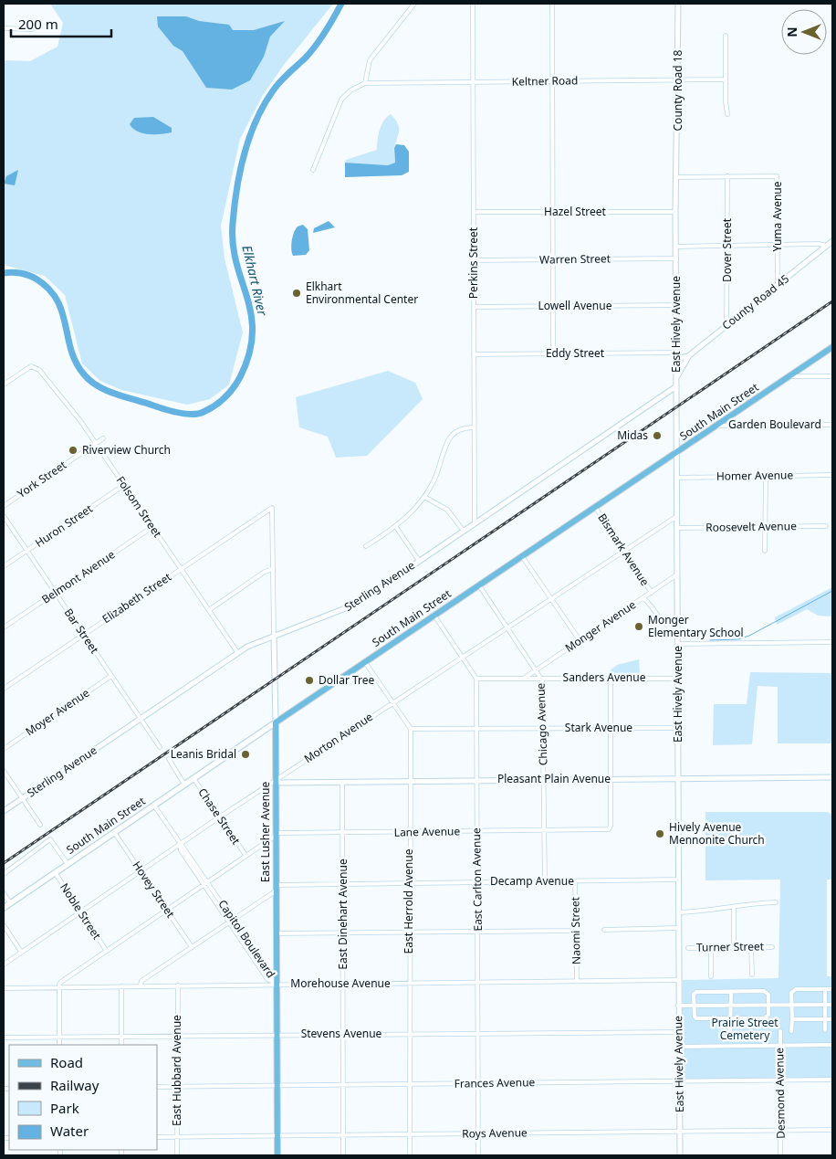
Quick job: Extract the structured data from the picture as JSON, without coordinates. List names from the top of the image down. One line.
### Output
{"streets":{"main road":["South Main Street","East Lusher Avenue"],"street":["Keltner Road","County Road 18","Hazel Street","Yuma Avenue","Dover Street","Warren Street","Perkins Street","County Road 45","Lowell Avenue","East Hively Avenue","Eddy Street","Garden Boulevard","Homer Avenue","York Street","Folsom Street","Huron Street","Roosevelt Avenue","Bismark Avenue","Belmont Avenue","Sterling Avenue","Elizabeth Street","Monger Avenue","Bar Street","Sanders Avenue","Moyer Avenue","Chicago Avenue","Stark Avenue","Morton Avenue","Pleasant Plain Avenue","Chase Street","Lane Avenue","East Carlton Avenue","Decamp Avenue","Hovey Street","East Herrold Avenue","Noble Street","East Dinehart Avenue","Naomi Street","Capitol Boulevard","Turner Street","Morehouse Avenue","Stevens Avenue","East Hubbard Avenue","Frances Avenue","Desmond Avenue","Roys Avenue"]},"crossings":[["Keltner Road","County Road 18"],["Keltner Road","Perkins Street"],["County Road 18","East Hively Avenue"],["Hazel Street","Perkins Street"],["Hazel Street","East Hively Avenue"],["Yuma Avenue","Dover Street"],["Yuma Avenue","County Road 45"],["Dover Street","County Road 45"],["Warren Street","Perkins Street"],["Warren Street","East Hively Avenue"],["Perkins Street","Lowell Avenue"],["Perkins Street","Eddy Street"],["Perkins Street","Sterling Avenue"],["County Road 45","East Hively Avenue"],["Lowell Avenue","East Hively Avenue"],["East Hively Avenue","Eddy Street"],["East Hively Avenue","South Main Street"],["East Hively Avenue","Homer Avenue"],["East Hively Avenue","Roosevelt Avenue"],["East Hively Avenue","Bismark Avenue"],["East Hively Avenue","Sterling Avenue"],["East Hively Avenue","Monger Avenue"],["East Hively Avenue","Sanders Avenue"],["East Hively Avenue","Stark Avenue"],["East Hively Avenue","Morton Avenue"],["East Hively Avenue","Pleasant Plain Avenue"],["East Hively Avenue","Decamp Avenue"],["East Hively Avenue","Morehouse Avenue"],["East Hively Avenue","Stevens Avenue"],["East Hively Avenue","Frances Avenue"],["East Hively Avenue","Roys Avenue"],["South Main Street","Garden Boulevard"],["South Main Street","Bismark Avenue"],["South Main Street","Chicago Avenue"],["South Main Street","Chase Street"],["South Main Street","East Lusher Avenue"],["South Main Street","Hovey Street"],["South Main Street","Noble Street"],["South Main Street","Capitol Boulevard"],["York Street","Folsom Street"],["Folsom Street","Huron Street"],["Folsom Street","Belmont Avenue"],["Folsom Street","Sterling Avenue"],["Folsom Street","Elizabeth Street"],["Huron Street","Bar Street"],["Bismark Avenue","Monger Avenue"],["Bismark Avenue","Morton Avenue"],["Belmont Avenue","Bar Street"],["Sterling Avenue","Bar Street"],["Sterling Avenue","East Lusher Avenue"],["Elizabeth Street","Bar Street"],["Elizabeth Street","East Lusher Avenue"],["Monger Avenue","Sanders Avenue"],["Monger Avenue","Chicago Avenue"],["Bar Street","Moyer Avenue"],["Sanders Avenue","Chicago Avenue"],["Sanders Avenue","East Carlton Avenue"],["Chicago Avenue","Stark Avenue"],["Chicago Avenue","Morton Avenue"],["Chicago Avenue","Pleasant Plain Avenue"],["Chicago Avenue","Lane Avenue"],["Chicago Avenue","Decamp Avenue"],["Stark Avenue","East Carlton Avenue"],["Stark Avenue","East Herrold Avenue"],["Morton Avenue","Pleasant Plain Avenue"],["Morton Avenue","Chase Street"],["Morton Avenue","East Lusher Avenue"],["Morton Avenue","Hovey Street"],["Morton Avenue","Noble Street"],["Morton Avenue","Capitol Boulevard"],["Pleasant Plain Avenue","East Lusher Avenue"],["Pleasant Plain Avenue","Lane Avenue"],["Pleasant Plain Avenue","East Carlton Avenue"],["Pleasant Plain Avenue","East Herrold Avenue"],["Pleasant Plain Avenue","East Dinehart Avenue"],["East Lusher Avenue","Lane Avenue"],["East Lusher Avenue","Decamp Avenue"],["East Lusher Avenue","Capitol Boulevard"],["East Lusher Avenue","Morehouse Avenue"],["East Lusher Avenue","Stevens Avenue"],["East Lusher Avenue","Frances Avenue"],["East Lusher Avenue","Roys Avenue"],["Lane Avenue","East Carlton Avenue"],["Lane Avenue","East Herrold Avenue"],["Lane Avenue","East Dinehart Avenue"],["East Carlton Avenue","Decamp Avenue"],["East Carlton Avenue","Morehouse Avenue"],["East Carlton Avenue","Stevens Avenue"],["East Carlton Avenue","Frances Avenue"],["East Carlton Avenue","Roys Avenue"],["Decamp Avenue","East Herrold Avenue"],["Decamp Avenue","East Dinehart Avenue"],["Decamp Avenue","Naomi Street"],["East Herrold Avenue","Morehouse Avenue"],["East Herrold Avenue","Stevens Avenue"],["East Herrold Avenue","Frances Avenue"],["East Herrold Avenue","Roys Avenue"],["East Dinehart Avenue","Morehouse Avenue"],["East Dinehart Avenue","Stevens Avenue"],["East Dinehart Avenue","Frances Avenue"],["East Dinehart Avenue","Roys Avenue"],["Naomi Street","Morehouse Avenue"],["Capitol Boulevard","Morehouse Avenue"],["Morehouse Avenue","East Hubbard Avenue"],["Stevens Avenue","East Hubbard Avenue"],["East Hubbard Avenue","Frances Avenue"],["East Hubbard Avenue","Roys Avenue"],["Frances Avenue","Desmond Avenue"],["Desmond Avenue","Roys Avenue"]],"water":["Elkhart River"],"parks":["Prairie Street Cemetery"],"places":["Elkhart Environmental Center","Midas","Riverview Church","Monger Elementary School","Dollar Tree","Leanis Bridal","Hively Avenue Mennonite Church"],"legend":["Road","Railway","Park","Water"],"scale_bar":"200 m","north":"left"}
